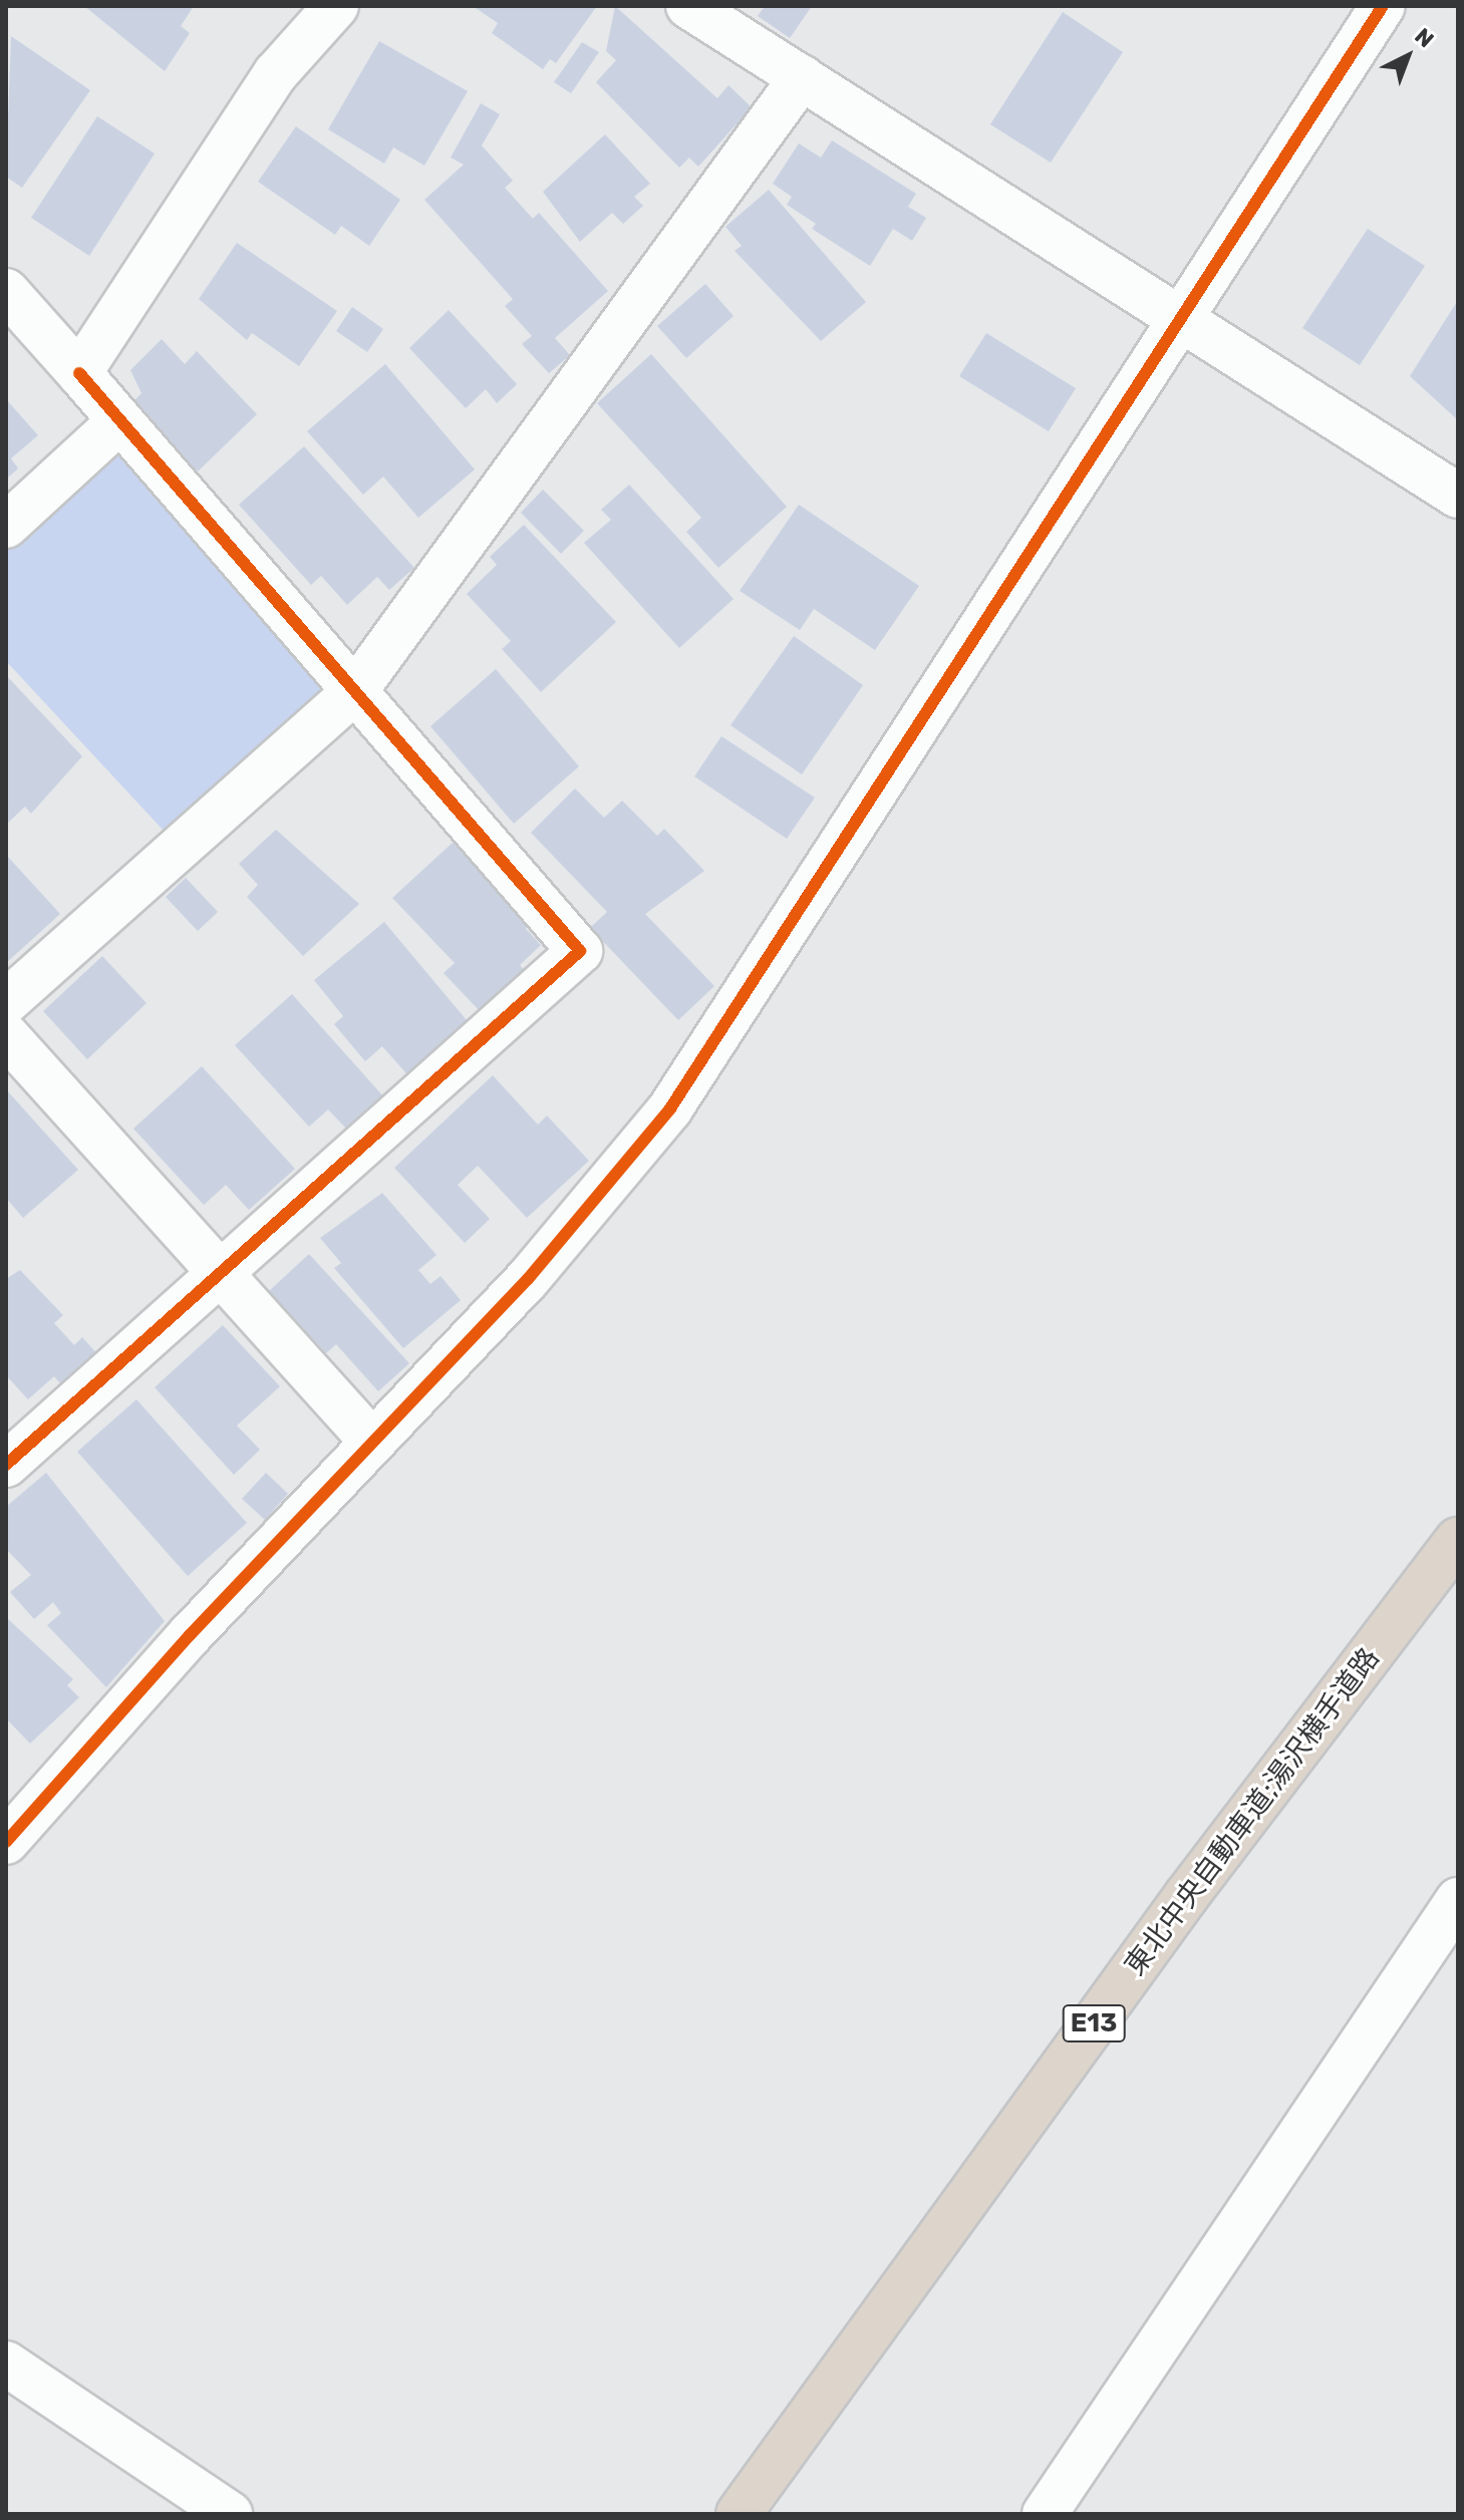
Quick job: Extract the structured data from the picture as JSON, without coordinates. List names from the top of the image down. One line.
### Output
{"streets":{"highway":["東北中央自動車道;湯沢横手道路","E13"]},"north":"top right"}
